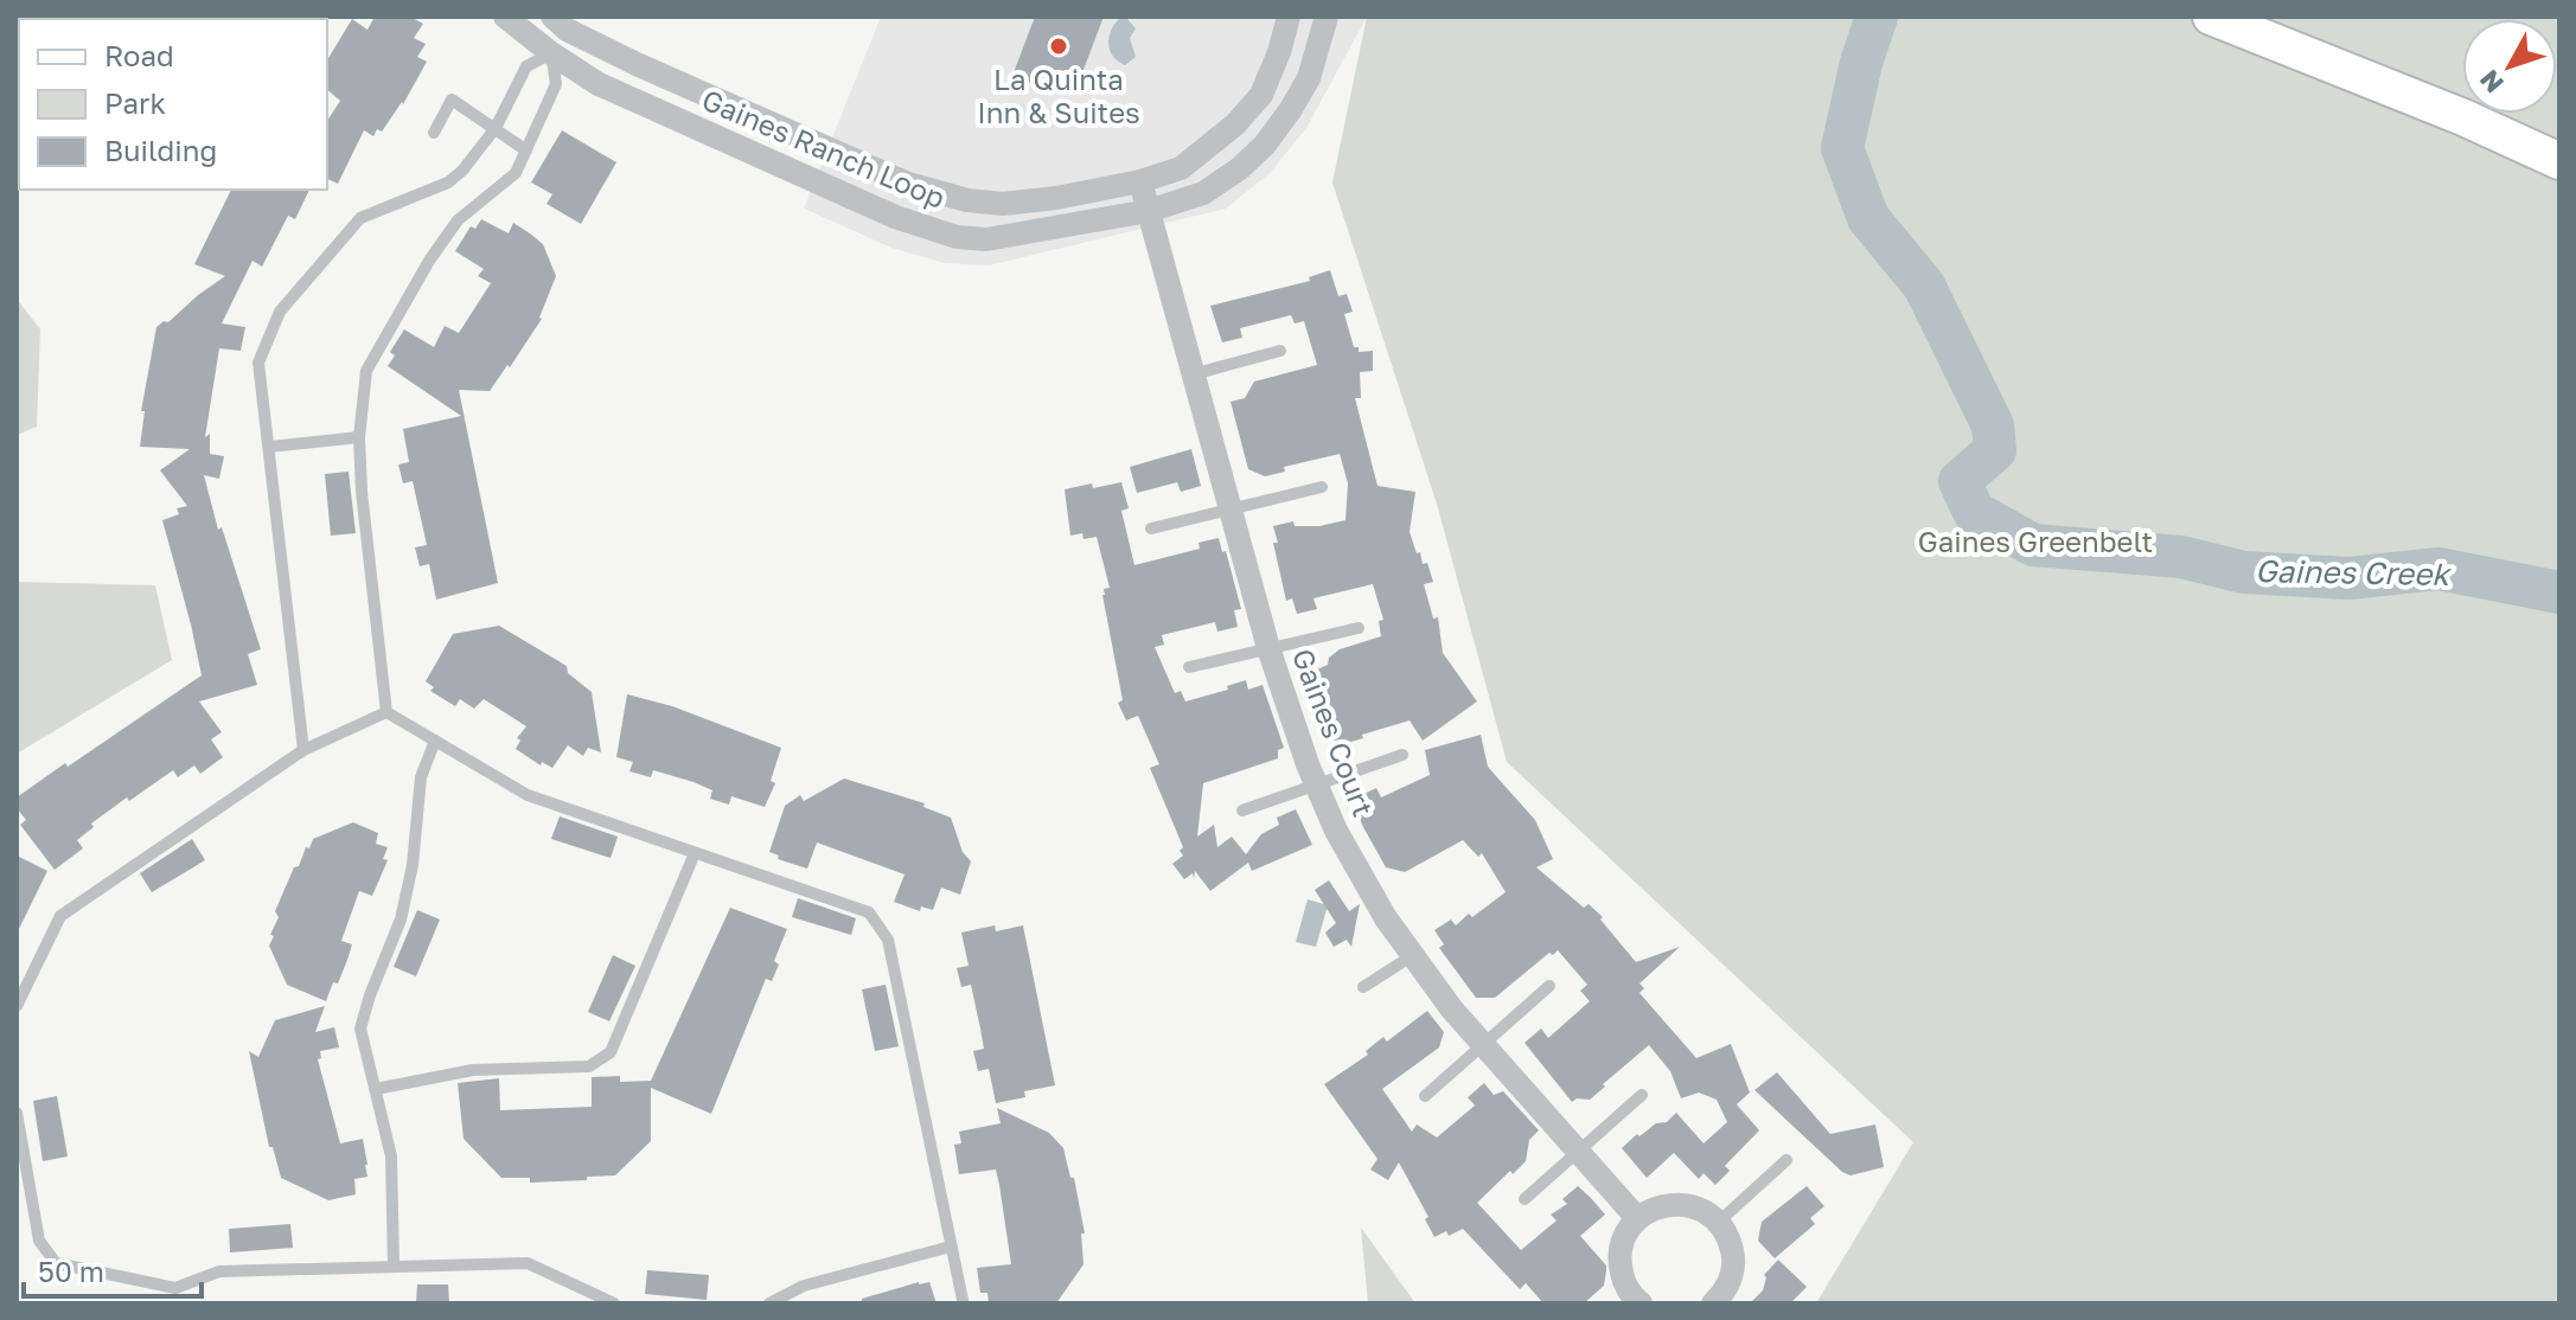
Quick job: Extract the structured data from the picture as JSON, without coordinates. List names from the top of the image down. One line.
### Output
{"streets":{"street":["Gaines Ranch Loop","Gaines Court"]},"crossings":[["Gaines Ranch Loop","Gaines Court"]],"water":["Gaines Creek"],"parks":["Gaines Greenbelt"],"places":["La Quinta Inn & Suites"],"legend":["Road","Park","Building"],"scale_bar":"50 m","north":"bottom left"}
